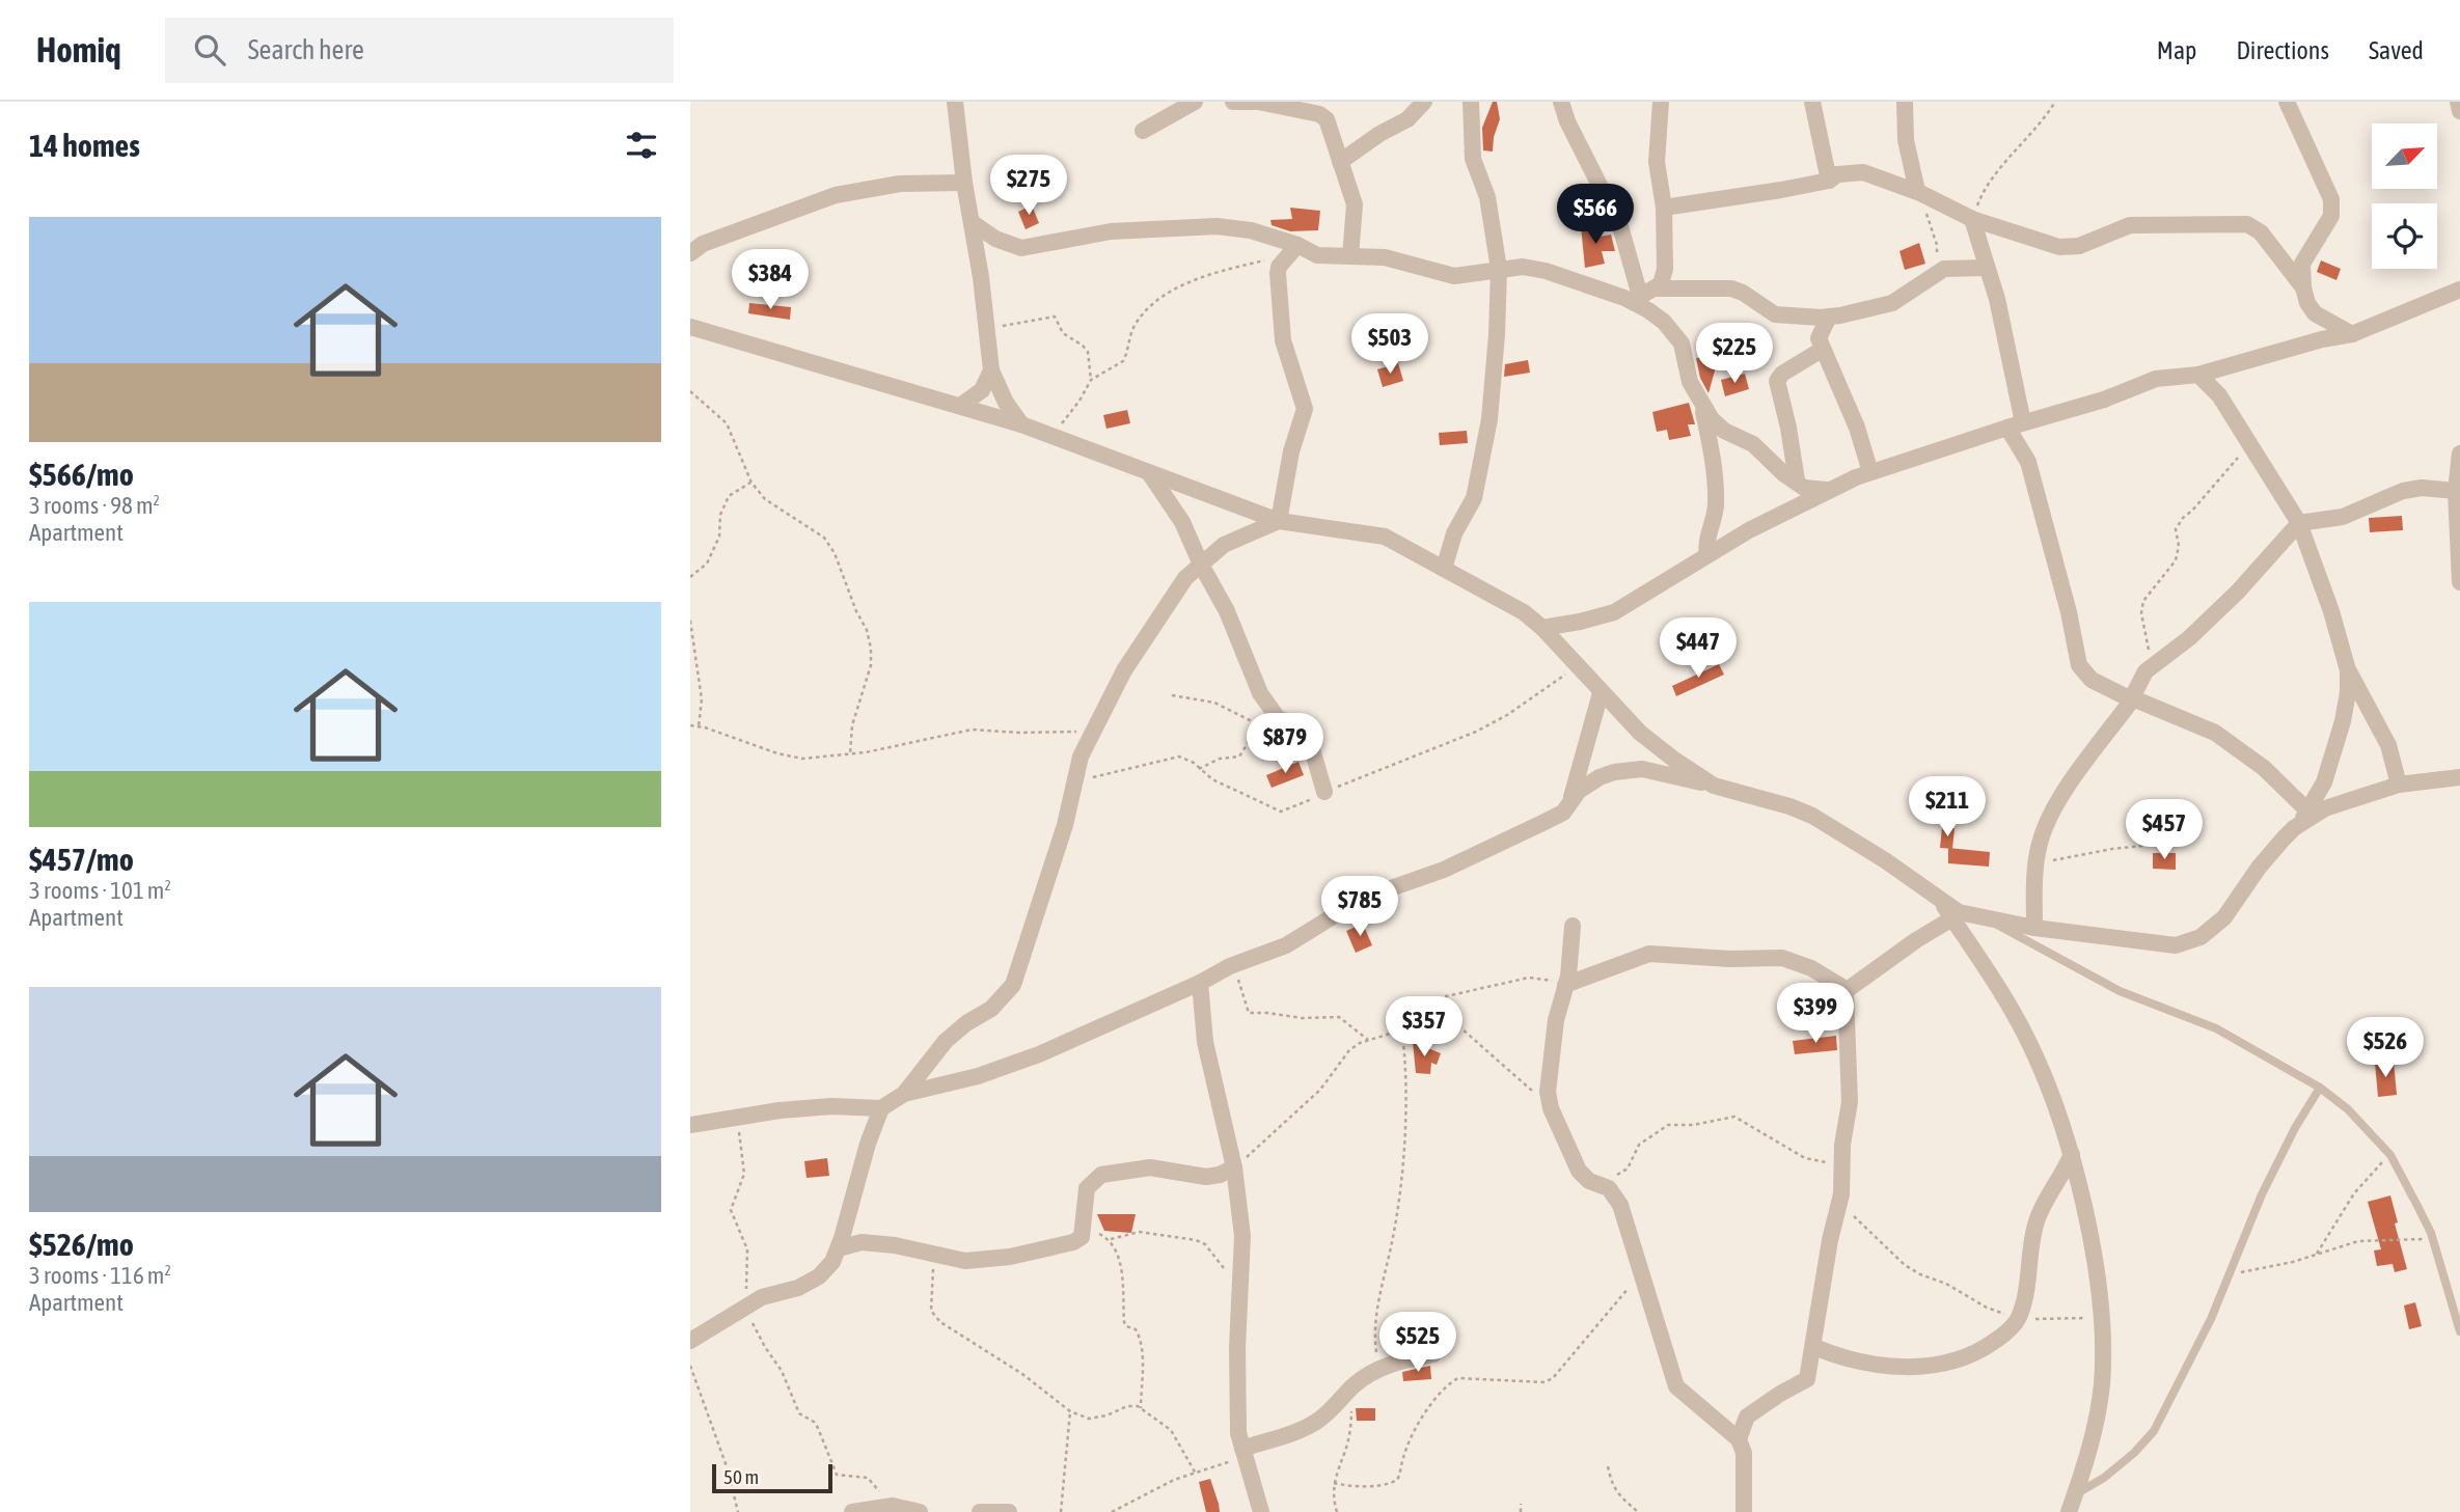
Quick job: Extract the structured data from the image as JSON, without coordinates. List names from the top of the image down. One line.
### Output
{"scale_bar":"50 m","north":"top right","page":{"header":"Homiq","search":"Search here","nav":["Map","Directions","Saved"],"heading":"14 homes","price":["$275","$566","$384","$503","$225","$447","$879","$211","$457","$785","$399","$357","$526","$525"],"list":[{"name":"$566/mo","note":"3 rooms · 98 m² · Apartment"},{"name":"$457/mo","note":"3 rooms · 101 m² · Apartment"},{"name":"$526/mo","note":"3 rooms · 116 m² · Apartment"}],"scale":"50 m"}}
